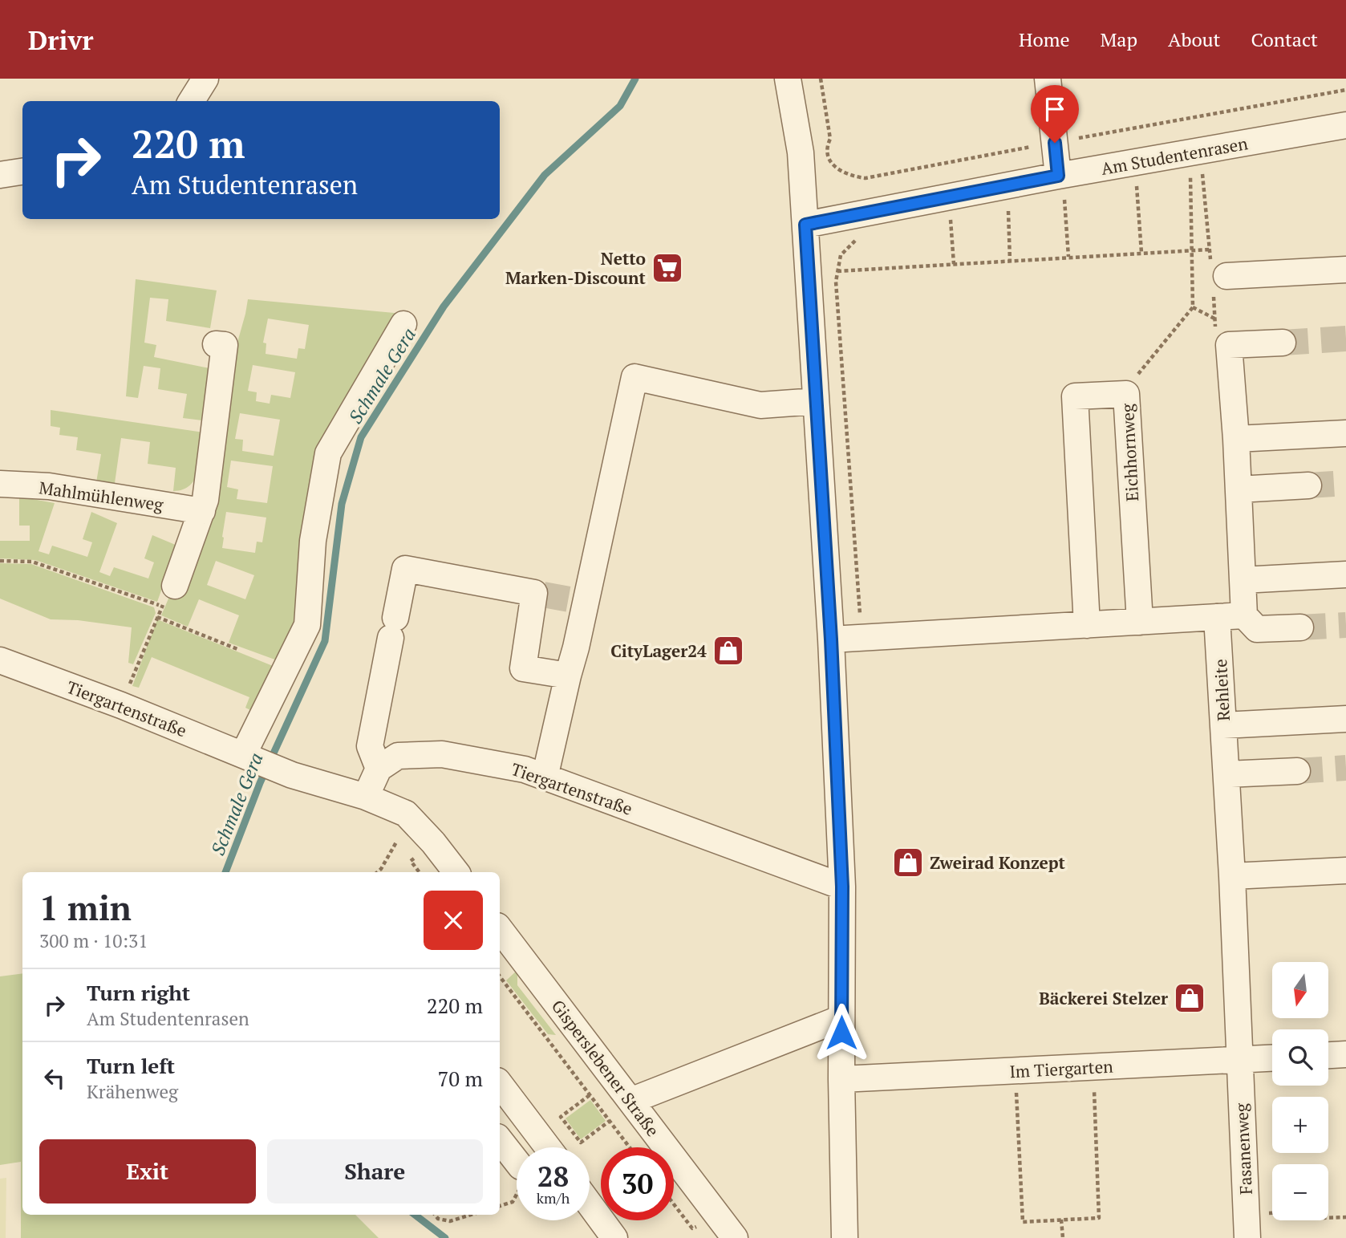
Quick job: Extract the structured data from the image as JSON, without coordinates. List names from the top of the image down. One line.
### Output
{"streets":{"street":["Am Studentenrasen","Eichhornweg","Mahlmühlenweg","Rehleite","Tiergartenstraße","Gisperslebener Straße","Im Tiergarten","Fasanenweg"]},"crossings":[["Rehleite","Im Tiergarten"],["Rehleite","Fasanenweg"],["Im Tiergarten","Fasanenweg"]],"water":["Schmale Gera"],"places":{"supermarket":["Netto Marken-Discount"],"shop":["CityLager24","Zweirad Konzept","Bäckerei Stelzer"]},"north":"bottom","page":{"header":"Drivr","nav":["Home","Map","About","Contact"],"turn":["220 m","Am Studentenrasen"],"heading":["1 min","300 m · 10:31"],"map_buttons":["+","−"],"list":[{"name":"Turn right","note":"Am Studentenrasen","value":"220 m"},{"name":"Turn left","note":"Krähenweg","value":"70 m"}],"buttons":["Exit","Share"],"speed":"28 km/h","limit":"30"}}
